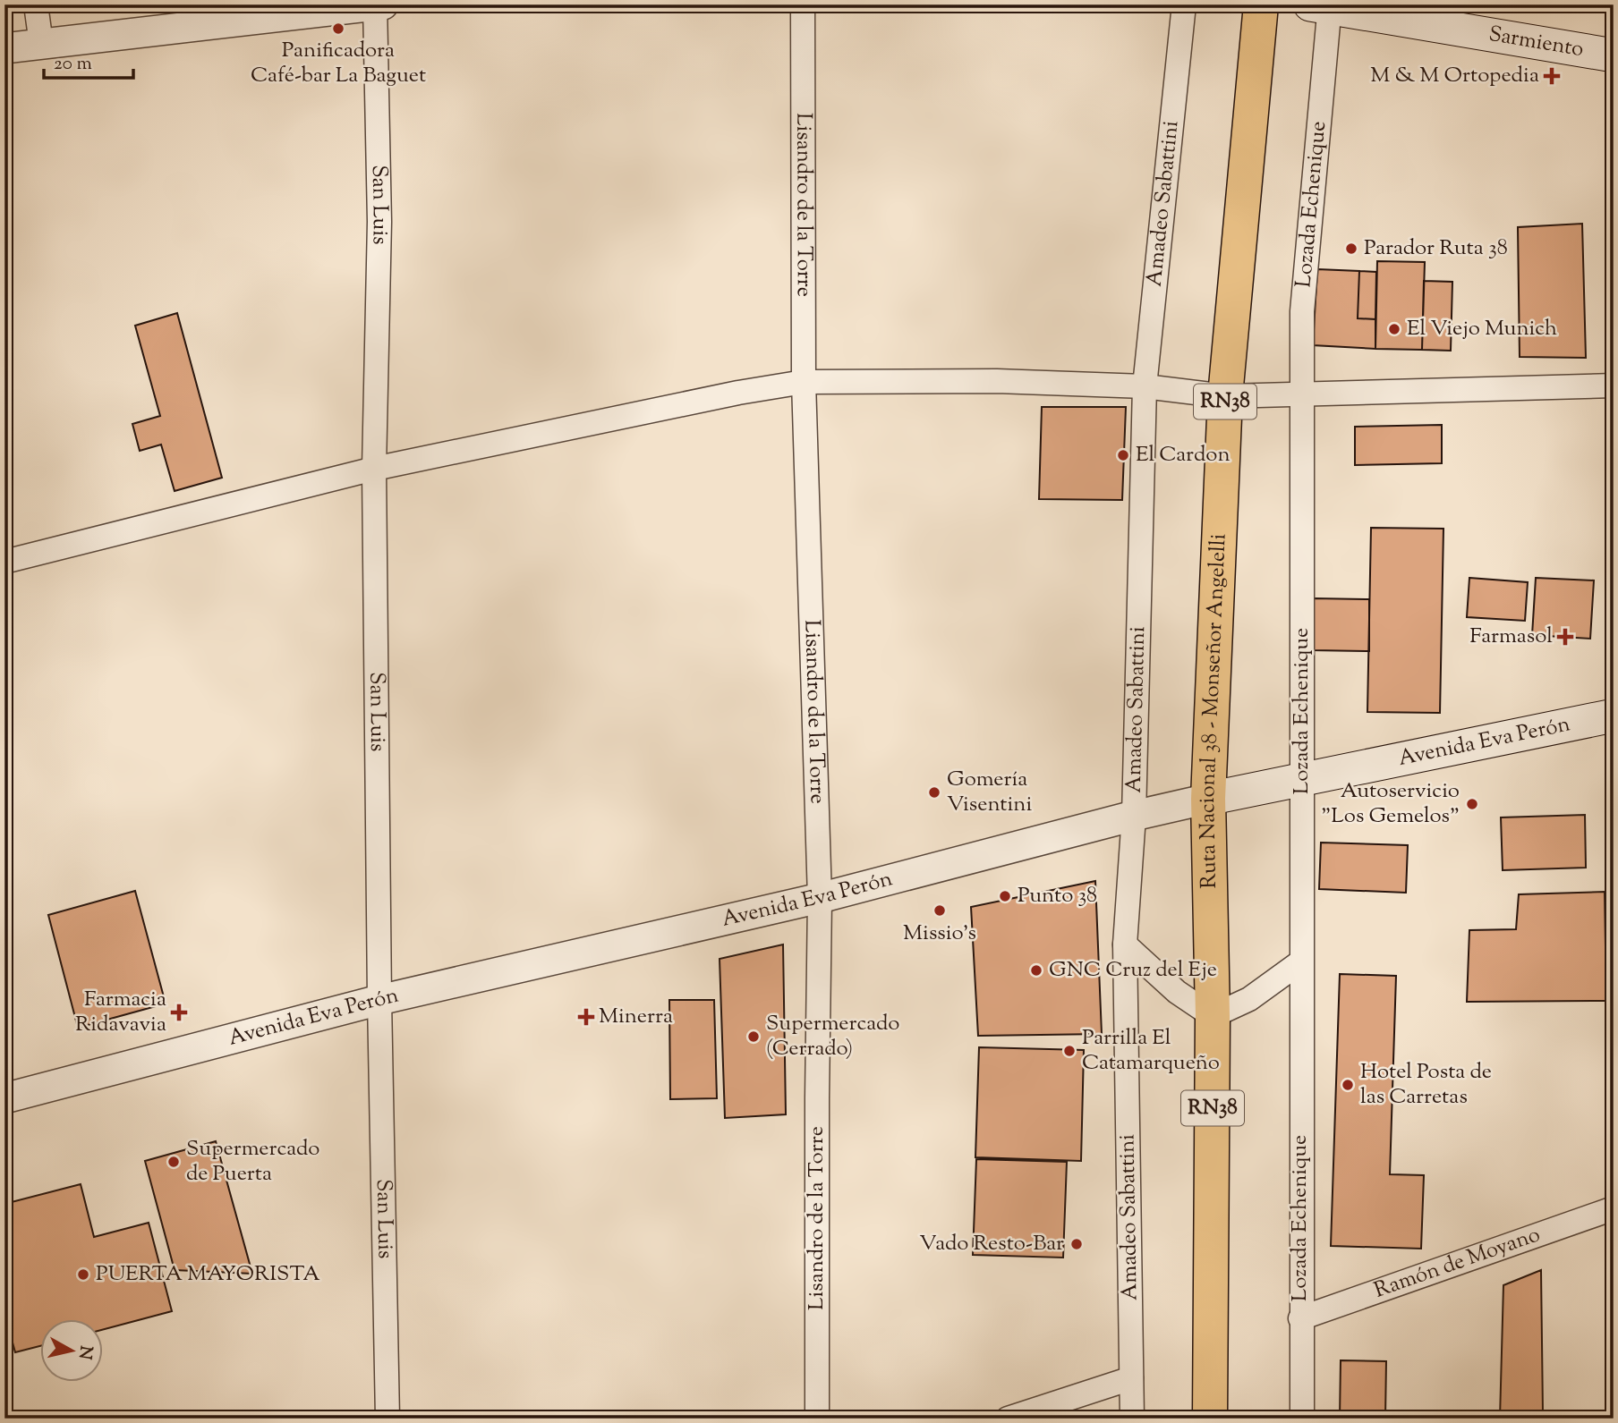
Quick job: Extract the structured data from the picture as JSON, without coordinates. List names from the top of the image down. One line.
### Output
{"streets":{"highway":["RN38","Ruta Nacional 38 - Monseñor Angelelli"],"main road":["Sarmiento","Avenida Eva Perón"],"street":["Lozada Echenique","San Luis","Lisandro de la Torre","Amadeo Sabattini","Ramón de Moyano"]},"crossings":[["Sarmiento","Lozada Echenique"],["Lozada Echenique","Avenida Eva Perón"],["Lozada Echenique","Ramón de Moyano"],["San Luis","Avenida Eva Perón"],["Lisandro de la Torre","Avenida Eva Perón"],["Amadeo Sabattini","Avenida Eva Perón"],["Ruta Nacional 38 - Monseñor Angelelli","Avenida Eva Perón"]],"places":{"other":["Panificadora Café-bar La Baguet","Parador Ruta 38","El Viejo Munich","El Cardon","Gomería Visentini","Autoservicio \"Los Gemelos\"","Punto 38","Missio's","GNC Cruz del Eje","Supermercado (Cerrado)","Parrilla El Catamarqueño","Hotel Posta de las Carretas","Supermercado de Puerta","Vado Resto-Bar","PUERTA MAYORISTA"],"health":["M & M Ortopedia","Farmasol","Farmacia Ridavavia","Minerra"]},"scale_bar":"20 m","north":"right"}
